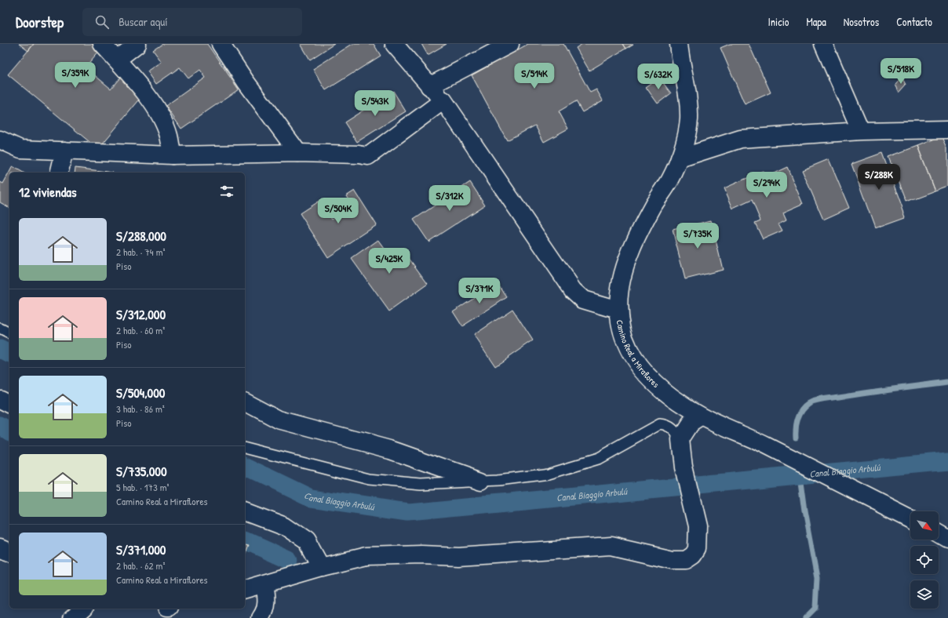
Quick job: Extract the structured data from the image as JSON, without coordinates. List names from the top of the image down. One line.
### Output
{"streets":{"street":["Camino Real a Miraflores"]},"water":["Canal Biaggio Arbulú"],"north":"bottom right","page":{"header":"Doorstep","search":"Buscar aquí","nav":["Inicio","Mapa","Nosotros","Contacto"],"price":["S/518K","S/359K","S/514K","S/632K","S/543K","S/288K","S/294K","S/312K","S/504K","S/735K","S/425K","S/371K"],"heading":"12 viviendas","list":[{"name":"S/288,000","note":"2 hab. · 74 m² · Piso"},{"name":"S/312,000","note":"2 hab. · 60 m² · Piso"},{"name":"S/504,000","note":"3 hab. · 86 m² · Piso"},{"name":"S/735,000","note":"5 hab. · 173 m² · Camino Real a Miraflores"},{"name":"S/371,000","note":"2 hab. · 62 m² · Camino Real a Miraflores"}]}}
